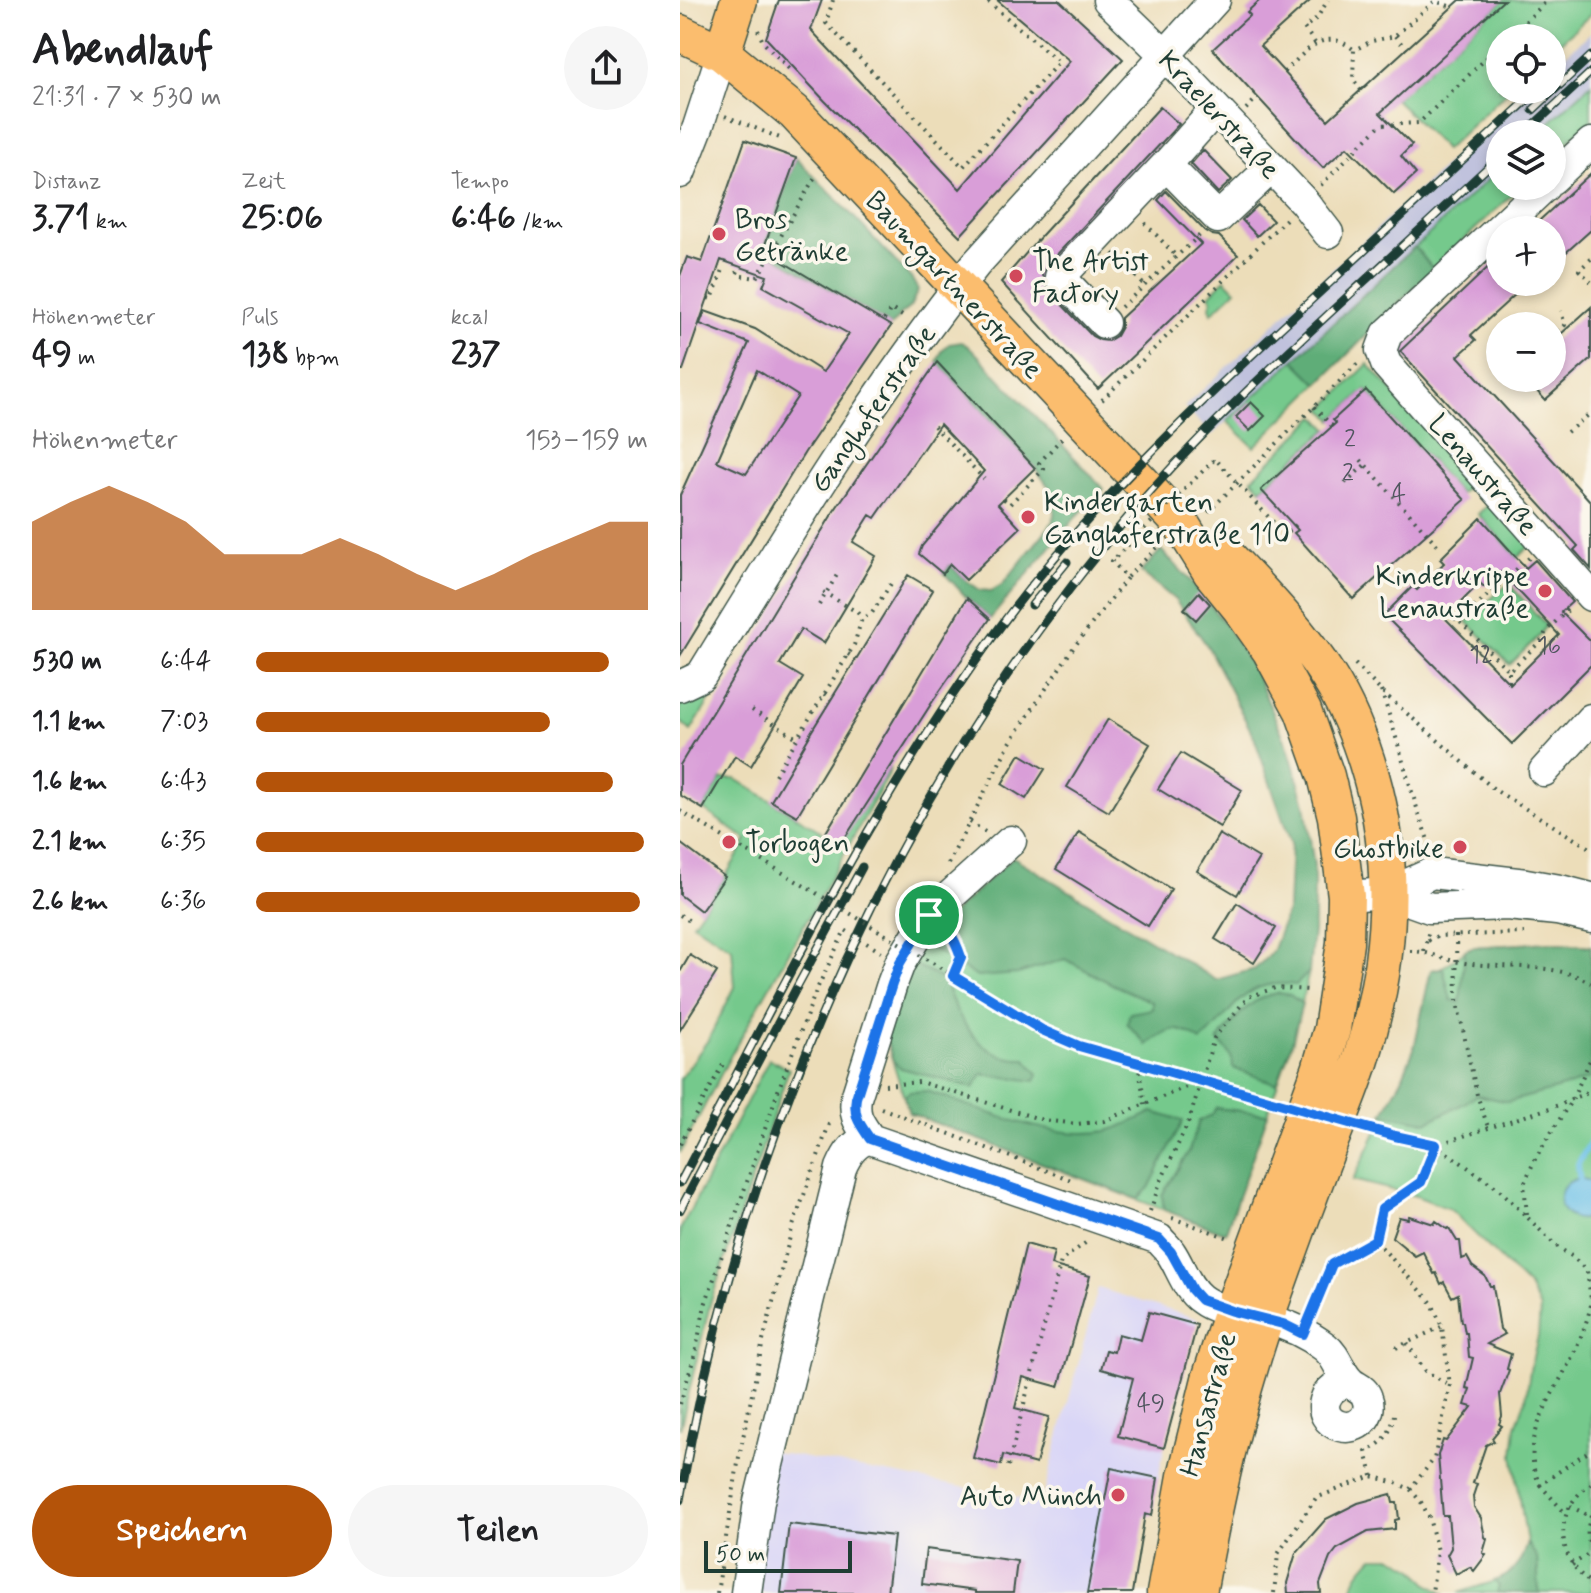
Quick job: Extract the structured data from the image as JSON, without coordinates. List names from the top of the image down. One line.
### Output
{"streets":{"main road":["Baumgartnerstraße","Hansastraße"],"street":["Kraelerstraße","Ganghoferstraße","Lenaustraße"]},"crossings":[["Kraelerstraße","Ganghoferstraße"],["Baumgartnerstraße","Ganghoferstraße"],["Baumgartnerstraße","Hansastraße"]],"places":["Bros Getränke","The Artist Factory","Kindergarten Ganghoferstraße 110","Kinderkrippe Lenaustraße","Torbogen","Ghostbike","Auto Münch"],"house_numbers":["2","2","4","16","12","49"],"scale_bar":"50 m","page":{"heading":["Abendlauf","21:31 · 7 × 530 m"],"map_buttons":["+","−"],"stats":[["Distanz","3.71 km"],["Zeit","25:06"],["Tempo","6:46 /km"],["Höhenmeter","49 m"],["Puls","138 bpm"],["kcal","237"]],"chart":["Höhenmeter","153–159 m"],"list":[{"name":"530 m","note":"6:44"},{"name":"1.1 km","note":"7:03"},{"name":"1.6 km","note":"6:43"},{"name":"2.1 km","note":"6:35"},{"name":"2.6 km","note":"6:36"}],"buttons":["Speichern","Teilen"],"scale":"50 m"}}
